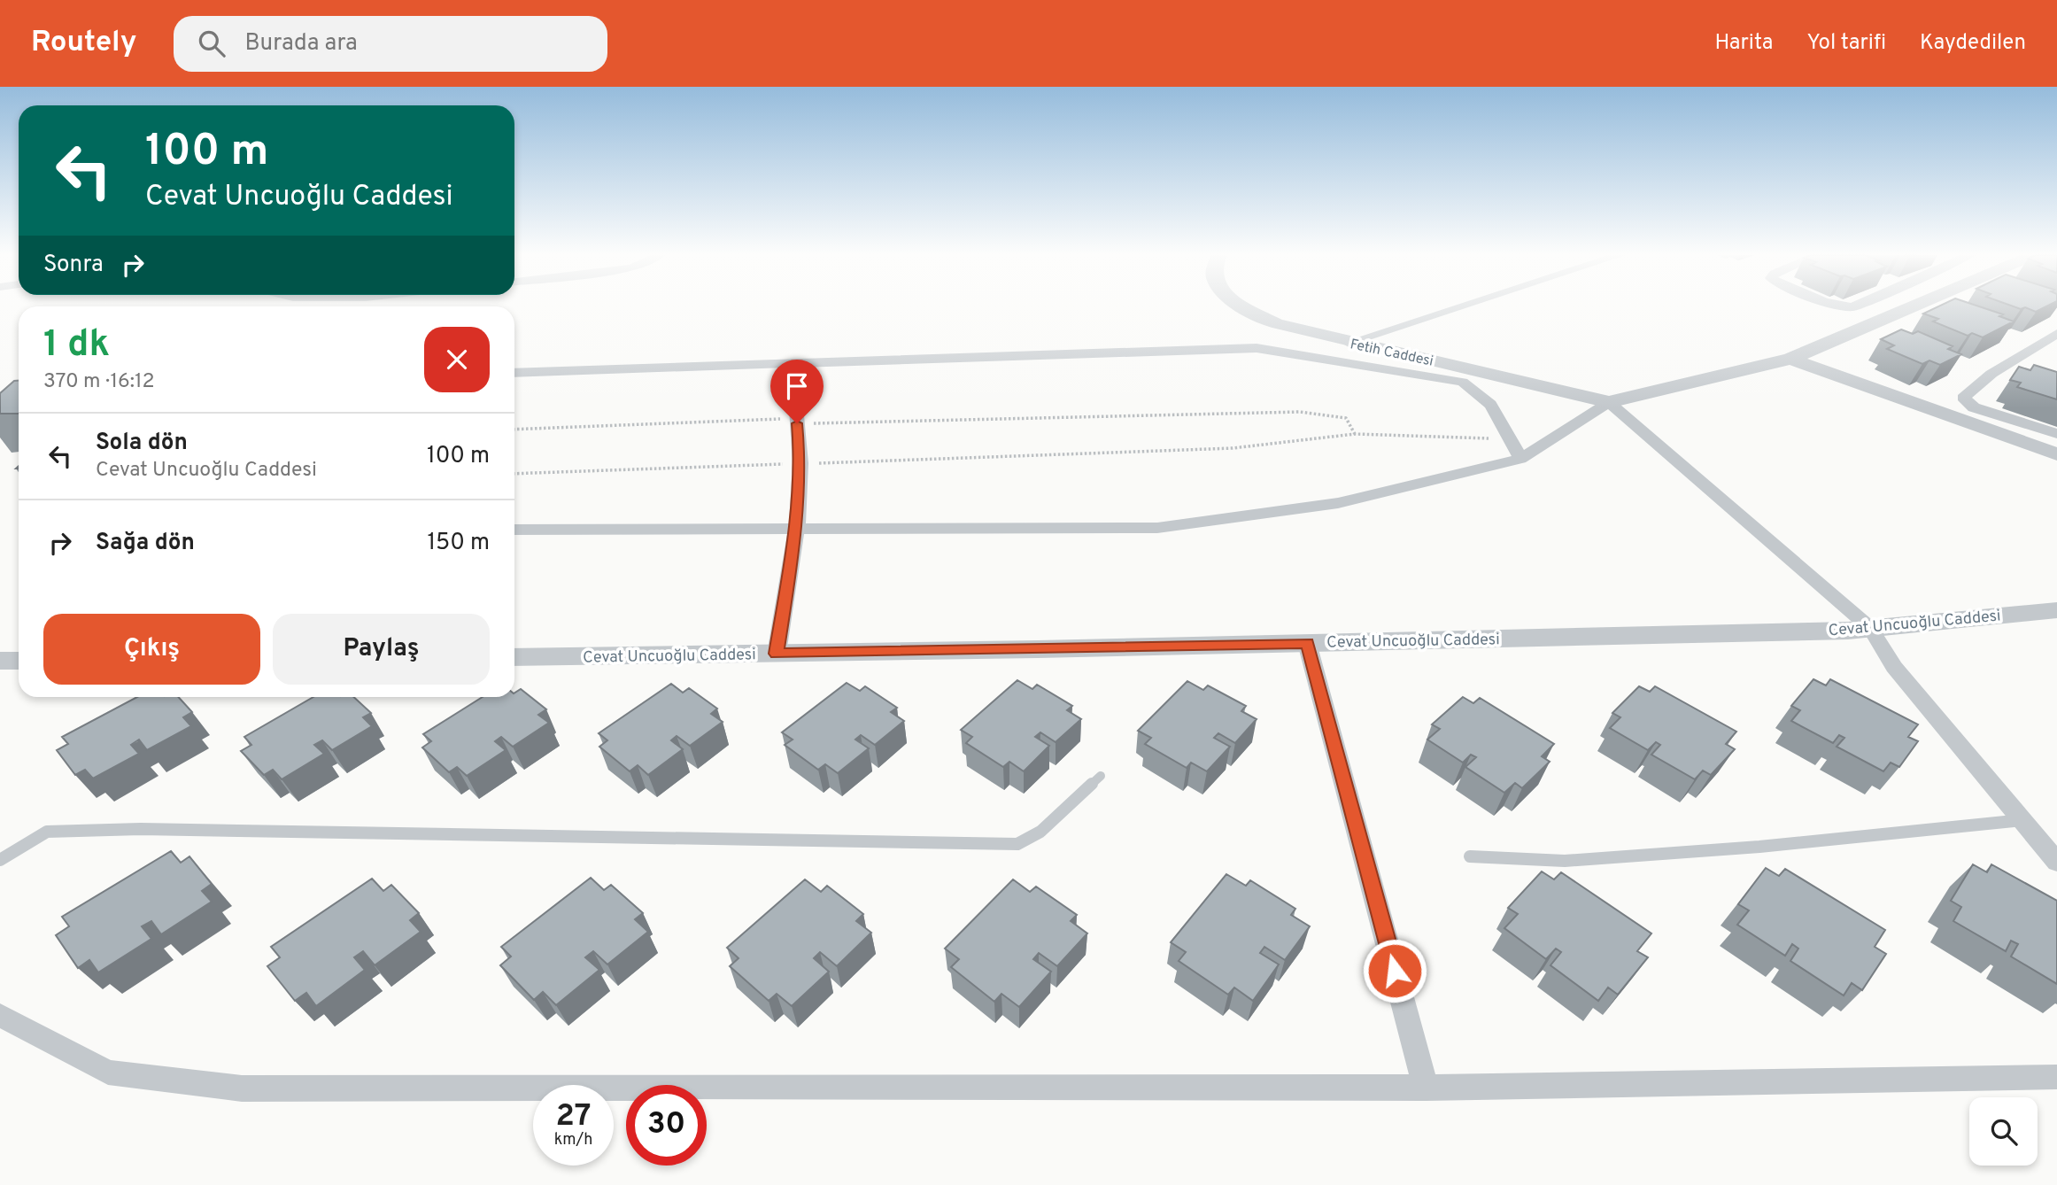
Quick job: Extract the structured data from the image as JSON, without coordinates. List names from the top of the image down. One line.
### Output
{"streets":{"street":["Fetih Caddesi","Cevat Uncuoğlu Caddesi"]},"page":{"header":"Routely","search":"Burada ara","nav":["Harita","Yol tarifi","Kaydedilen"],"turn":["100 m","Cevat Uncuoğlu Caddesi"],"then":"Sonra","heading":["1 dk","370 m · 16:12"],"list":[{"name":"Sola dön","note":"Cevat Uncuoğlu Caddesi","value":"100 m"},{"name":"Sağa dön","value":"150 m"}],"buttons":["Çıkış","Paylaş"],"speed":"27 km/h","limit":"30"}}
